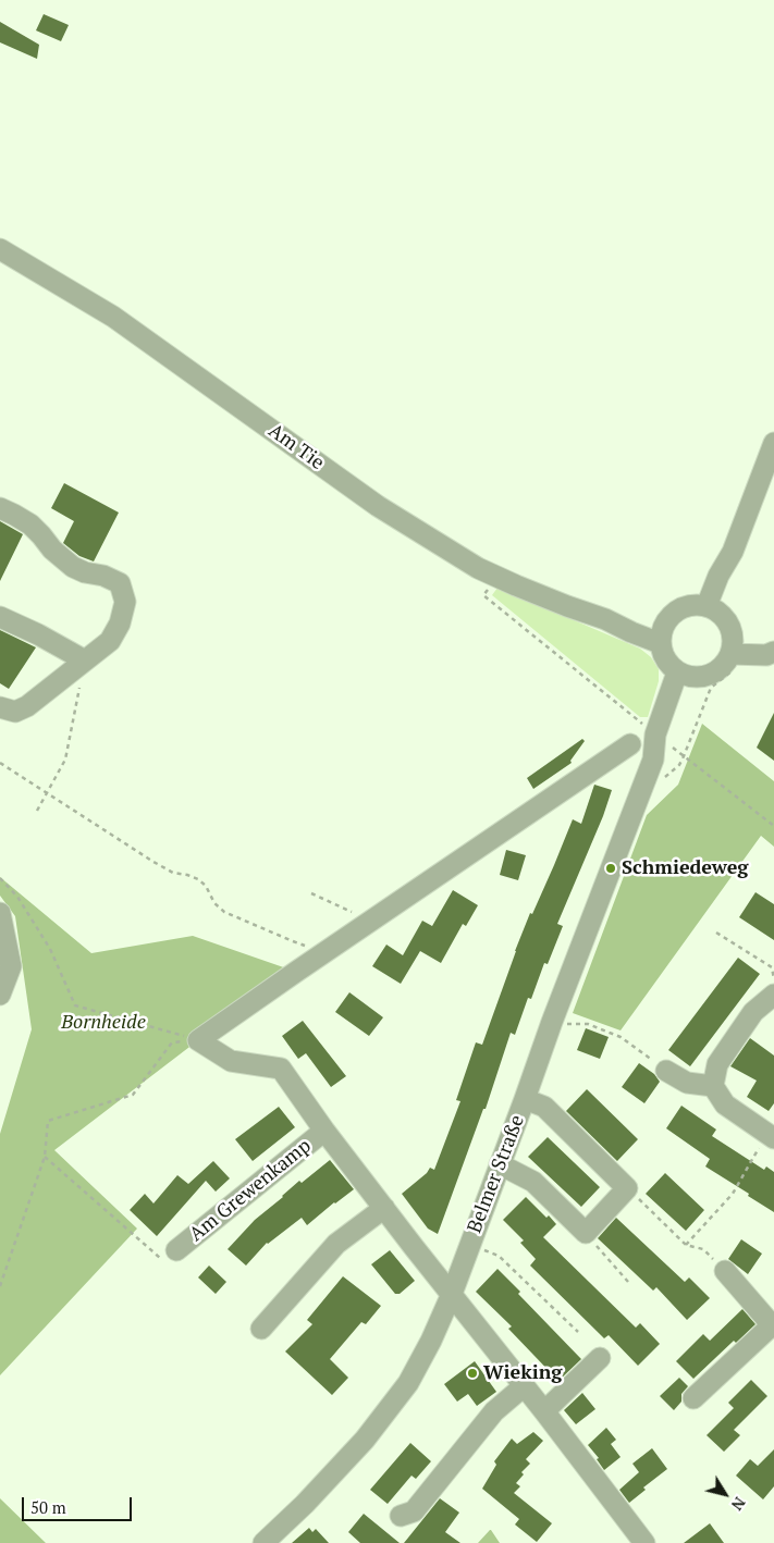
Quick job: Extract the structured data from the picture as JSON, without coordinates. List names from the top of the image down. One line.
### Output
{"streets":{"street":["Am Tie","Belmer Straße","Am Grewenkamp"]},"crossings":[["Am Tie","Belmer Straße"],["Belmer Straße","Am Grewenkamp"]],"parks":["Bornheide"],"places":["Schmiedeweg","Wieking"],"scale_bar":"50 m","north":"bottom right"}
